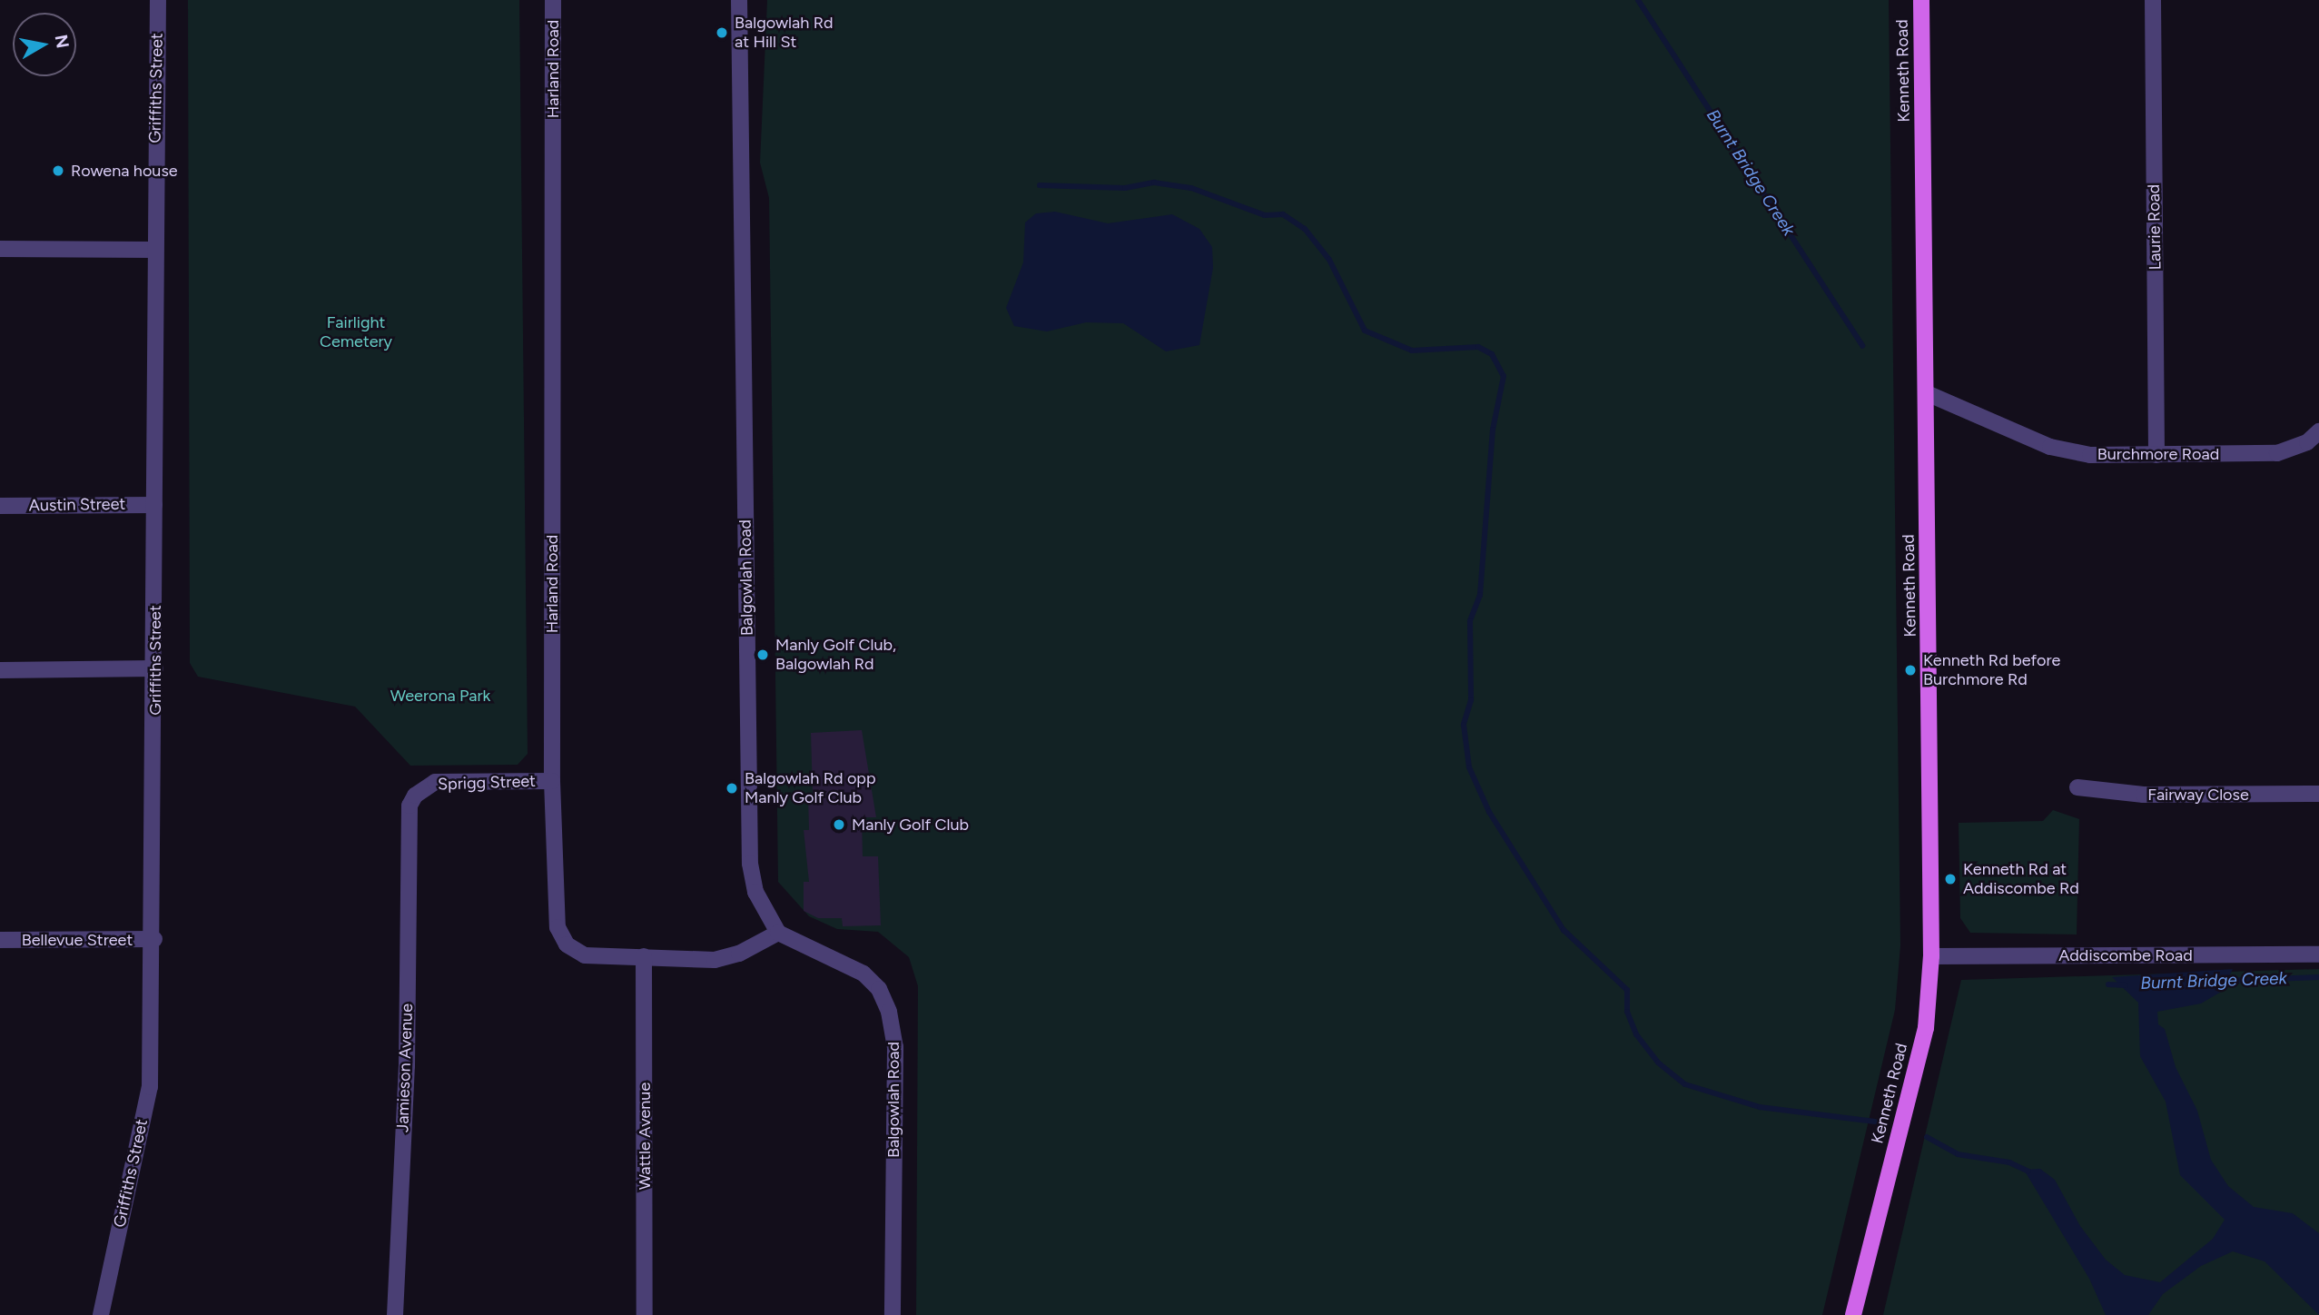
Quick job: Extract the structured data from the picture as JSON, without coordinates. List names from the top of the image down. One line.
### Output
{"streets":{"main road":["Kenneth Road"],"street":["Harland Road","Griffiths Street","Laurie Road","Burchmore Road","Austin Street","Balgowlah Road","Sprigg Street","Fairway Close","Bellevue Street","Addiscombe Road","Jamieson Avenue","Wattle Avenue"]},"crossings":[["Harland Road","Balgowlah Road"],["Harland Road","Sprigg Street"],["Harland Road","Wattle Avenue"],["Kenneth Road","Burchmore Road"],["Kenneth Road","Addiscombe Road"],["Griffiths Street","Austin Street"],["Griffiths Street","Bellevue Street"],["Laurie Road","Burchmore Road"],["Sprigg Street","Jamieson Avenue"]],"water":["Burnt Bridge Creek"],"parks":["Fairlight Cemetery","Weerona Park"],"places":["Balgowlah Rd at Hill St","Rowena house","Manly Golf Club, Balgowlah Rd","Kenneth Rd before Burchmore Rd","Balgowlah Rd opp Manly Golf Club","Manly Golf Club","Kenneth Rd at Addiscombe Rd"],"north":"right"}
